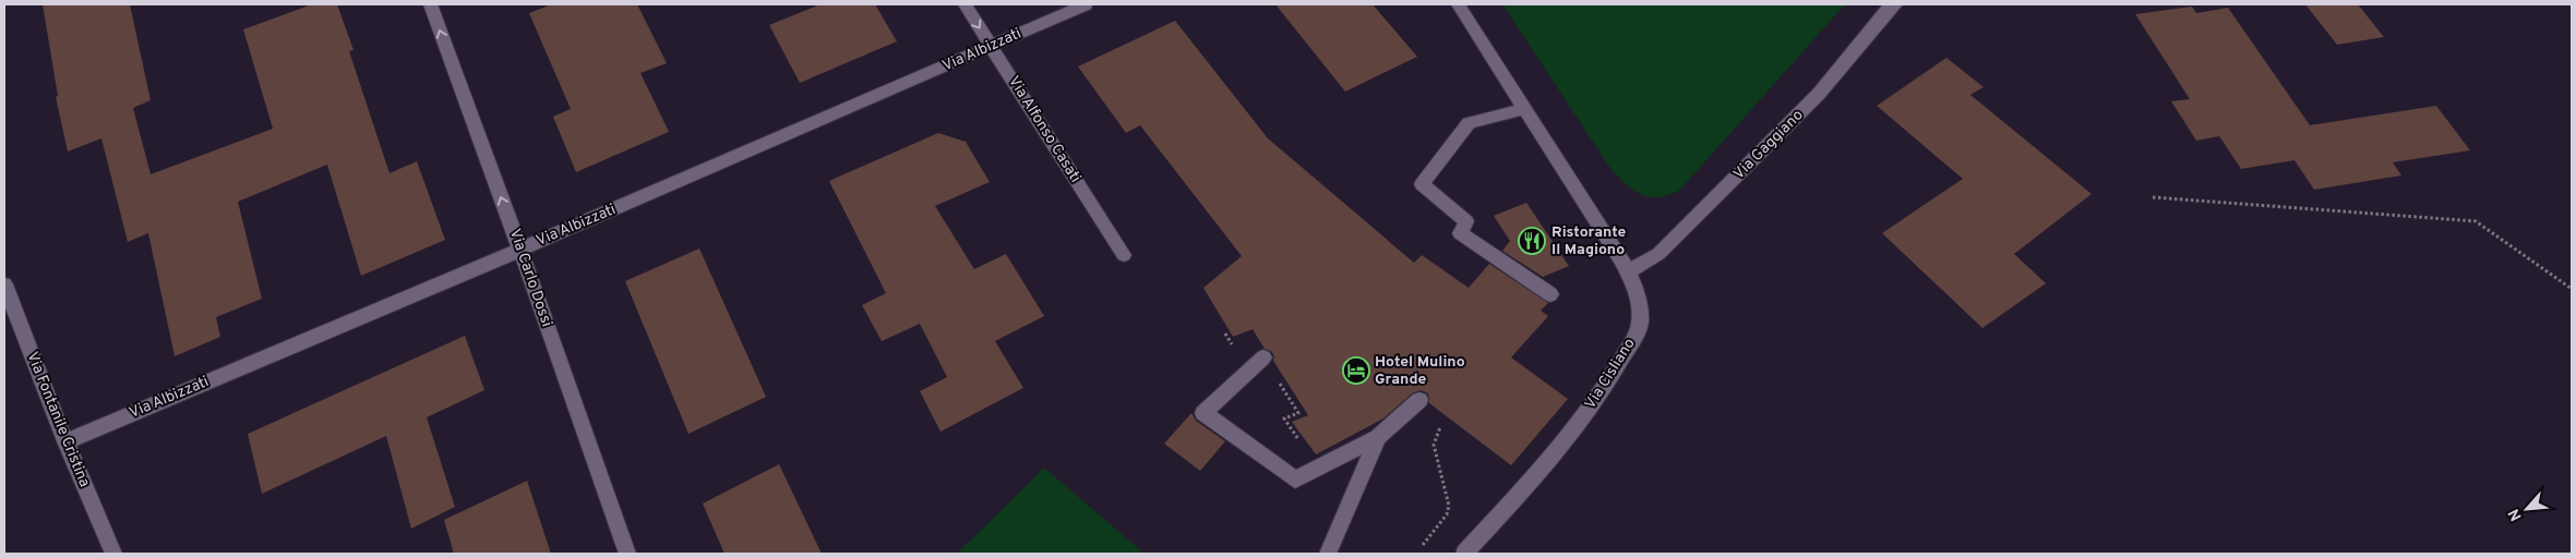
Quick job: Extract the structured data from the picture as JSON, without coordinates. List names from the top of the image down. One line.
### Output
{"streets":{"street":["Via Albizzati","Via Alfonso Casati","Via Gaggiano","Via Carlo Dossi","Via Cisliano","Via Fontanile Cristina"]},"crossings":[["Via Albizzati","Via Alfonso Casati"],["Via Albizzati","Via Carlo Dossi"],["Via Albizzati","Via Fontanile Cristina"],["Via Gaggiano","Via Cisliano"]],"one_way":["Via Carlo Dossi"],"places":{"restaurant":["Ristorante Il Magiono"],"hotel":["Hotel Mulino Grande"]},"north":"bottom left"}
